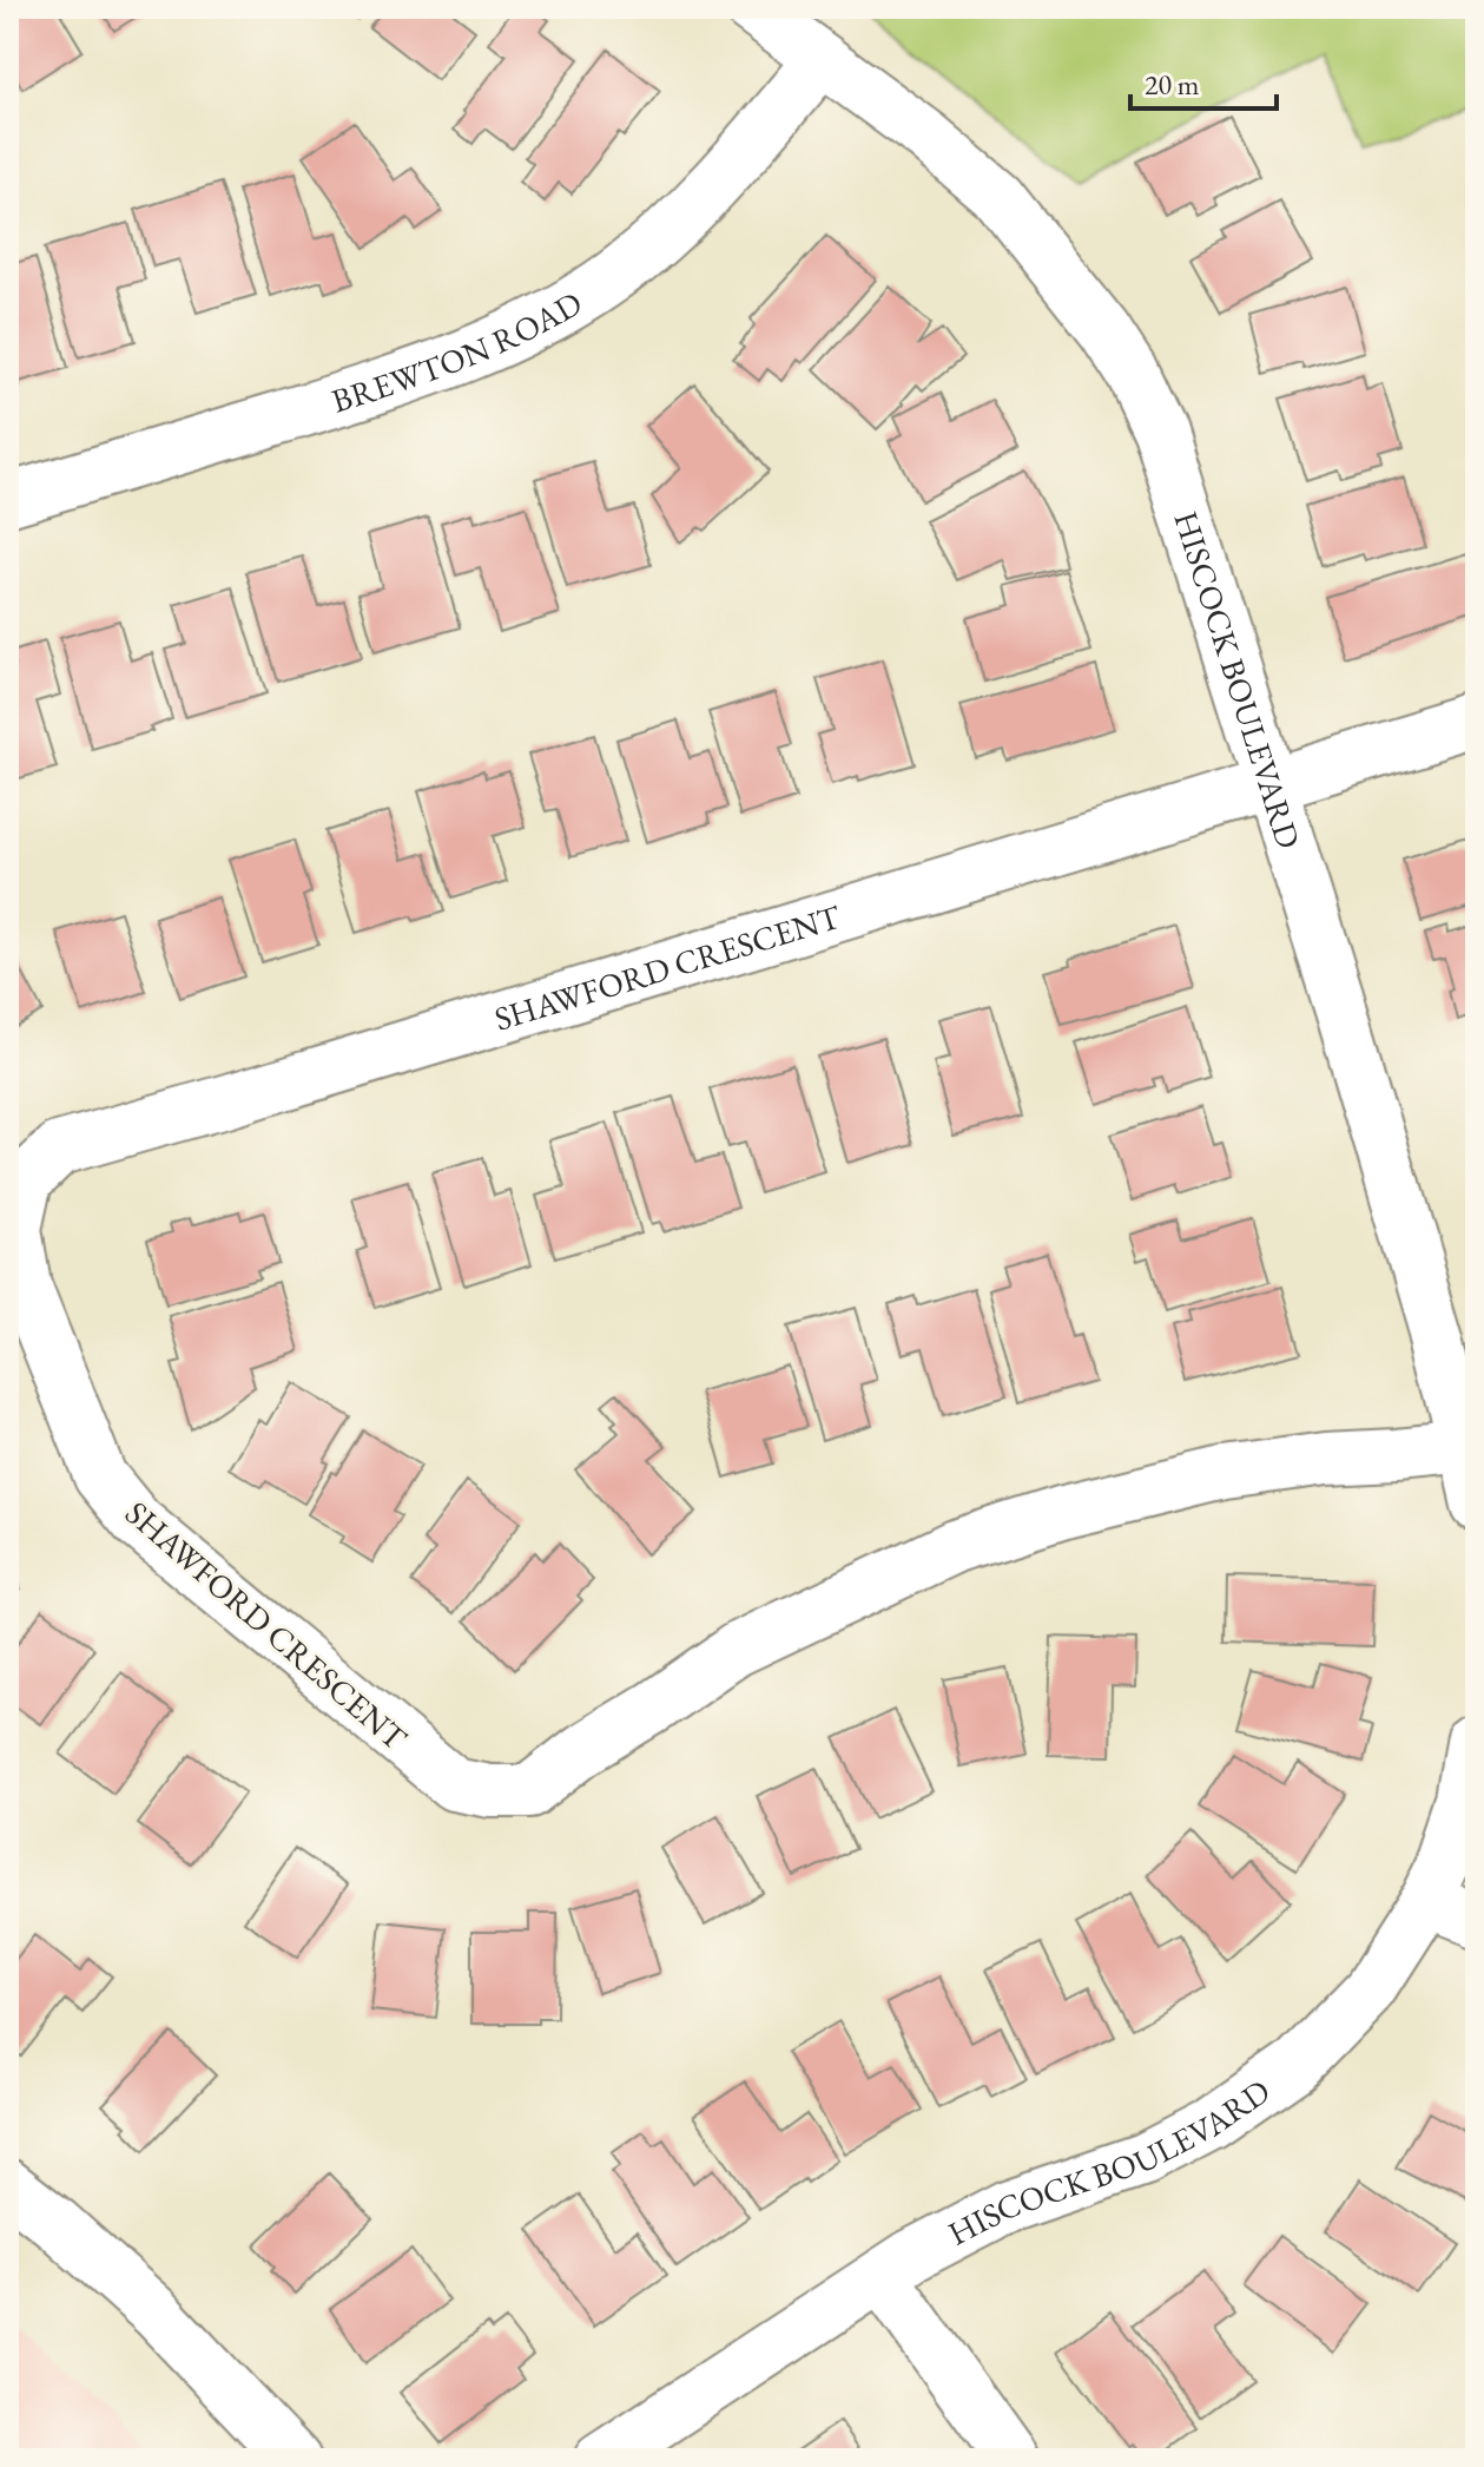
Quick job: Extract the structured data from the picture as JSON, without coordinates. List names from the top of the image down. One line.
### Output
{"streets":{"street":["BREWTON ROAD","HISCOCK BOULEVARD","SHAWFORD CRESCENT"]},"crossings":[["BREWTON ROAD","HISCOCK BOULEVARD"],["HISCOCK BOULEVARD","SHAWFORD CRESCENT"]],"scale_bar":"20 m"}
